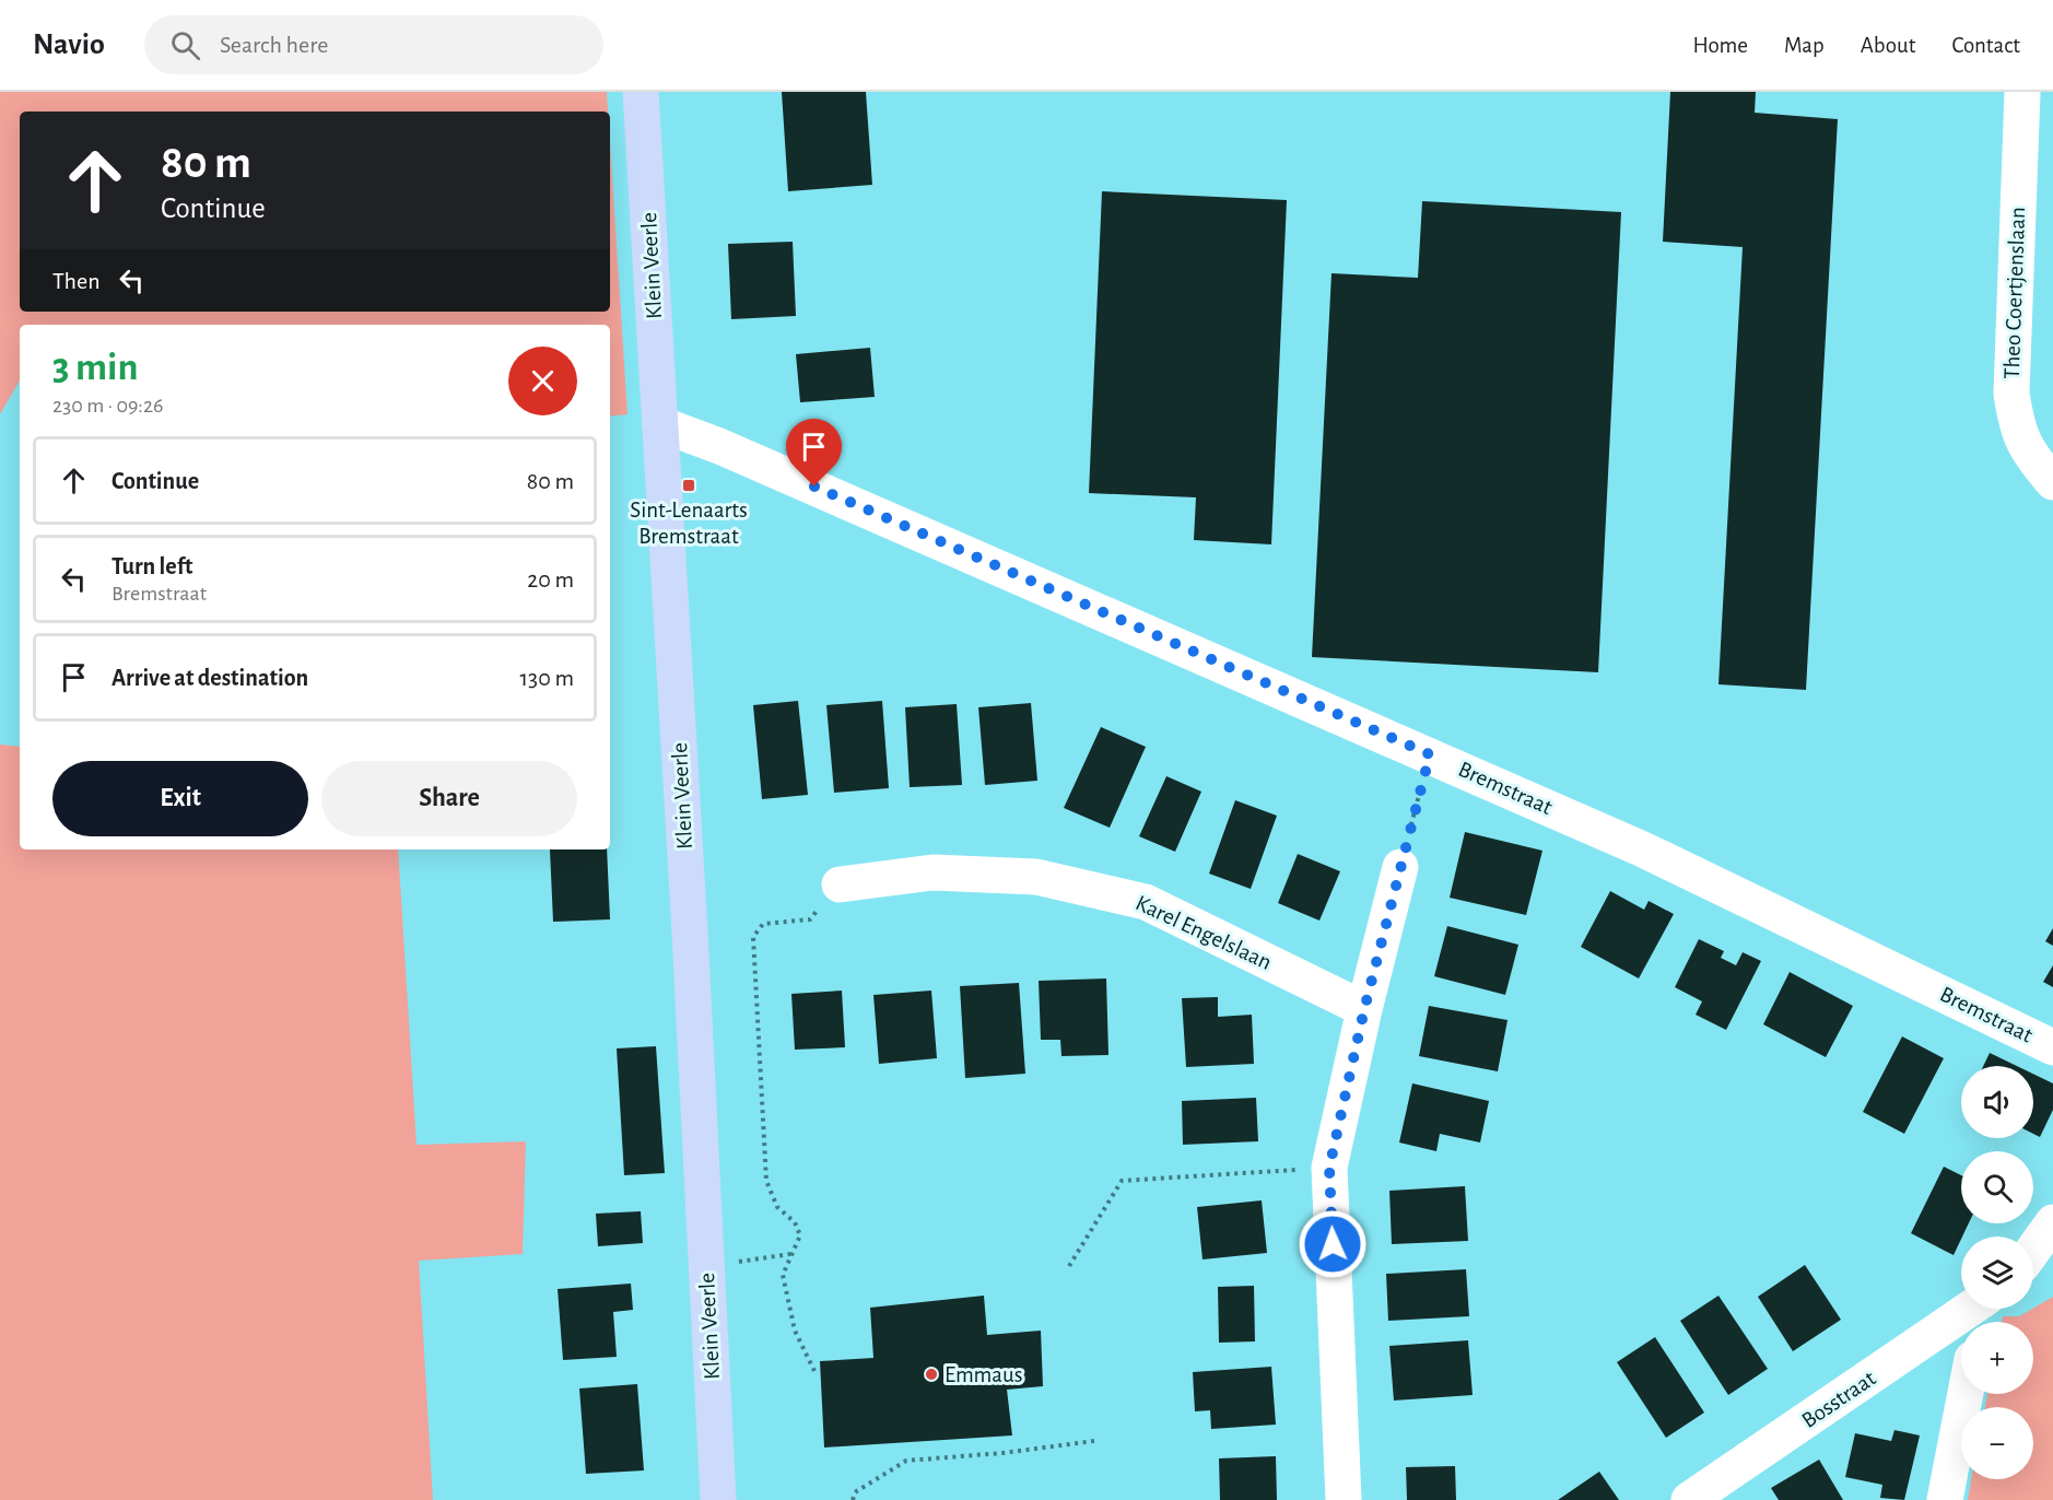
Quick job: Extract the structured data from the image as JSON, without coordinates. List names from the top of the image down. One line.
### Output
{"streets":{"main road":["Klein Veerle"],"street":["Theo Coertjenslaan","Bremstraat","Karel Engelslaan","Bosstraat"]},"crossings":[["Klein Veerle","Bremstraat"]],"places":{"transit":["Sint-Lenaarts Bremstraat"],"other":["Emmaus"]},"page":{"header":"Navio","search":"Search here","nav":["Home","Map","About","Contact"],"turn":["80 m","Continue"],"then":"Then","heading":["3 min","230 m · 09:26"],"list":[{"name":"Continue","value":"80 m"},{"name":"Turn left","note":"Bremstraat","value":"20 m"},{"name":"Arrive at destination","value":"130 m"}],"buttons":["Exit","Share"],"map_buttons":["+","−"]}}
